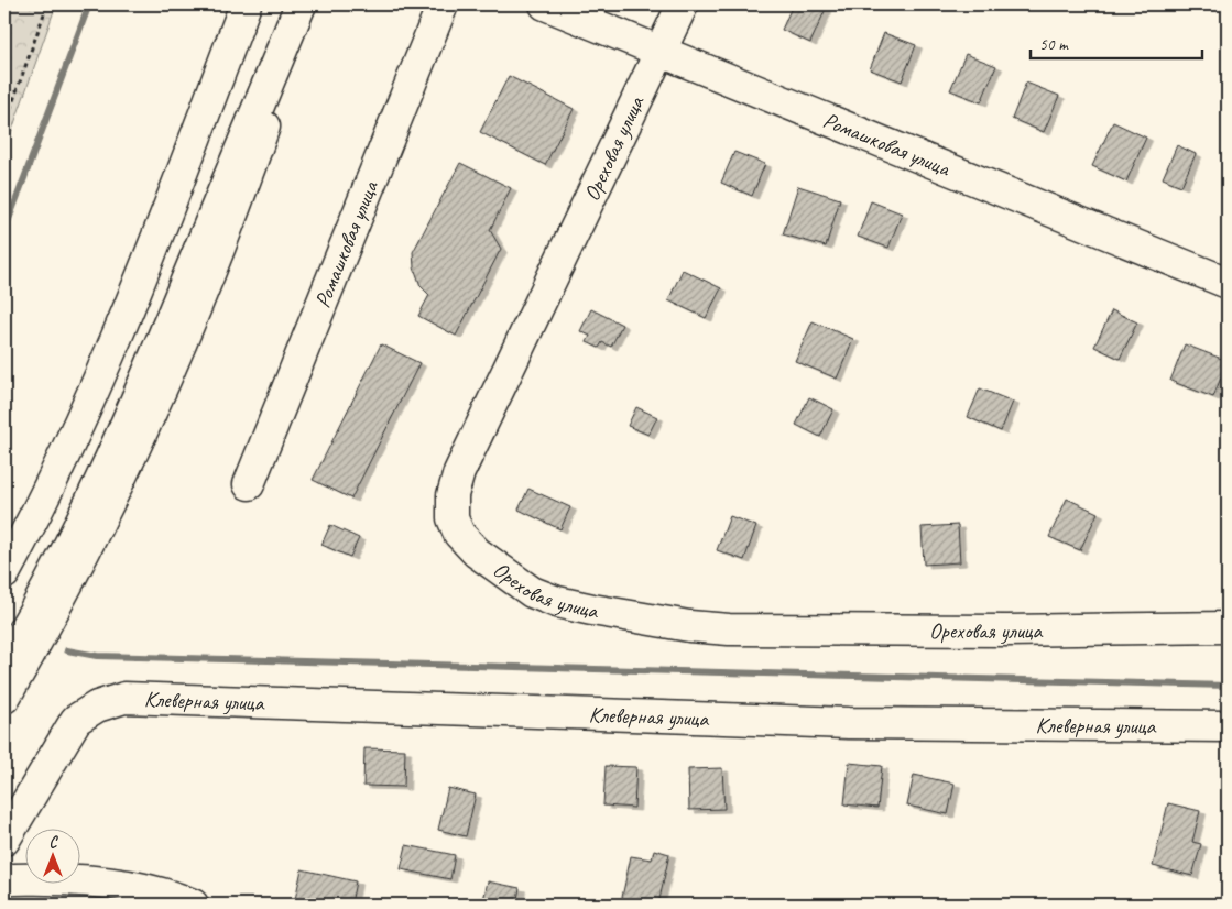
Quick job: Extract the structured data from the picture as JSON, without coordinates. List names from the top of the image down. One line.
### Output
{"streets":{"main road":["Ромашковая улица","Ореховая улица","Клеверная улица"]},"crossings":[["Ромашковая улица","Ореховая улица"]],"scale_bar":"50 m","north":"top"}
